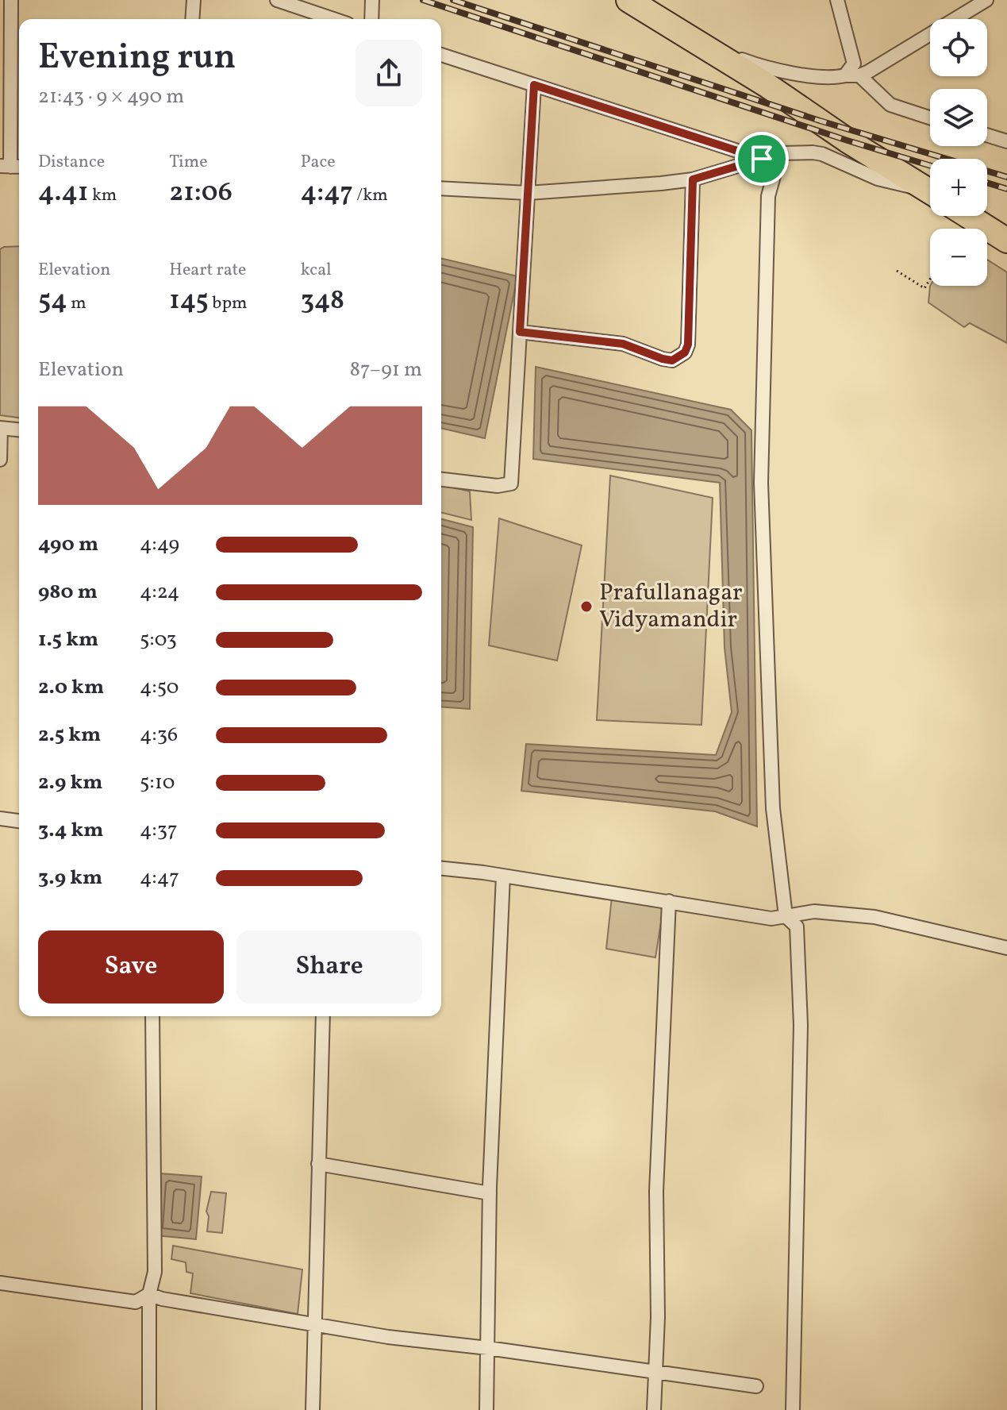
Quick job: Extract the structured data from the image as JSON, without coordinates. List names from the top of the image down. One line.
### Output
{"places":["Prafullanagar Vidyamandir"],"page":{"map_buttons":["+","−"],"heading":["Evening run","21:43 · 9 × 490 m"],"stats":[["Distance","4.41 km"],["Time","21:06"],["Pace","4:47 /km"],["Elevation","54 m"],["Heart rate","145 bpm"],["kcal","348"]],"chart":["Elevation","87–91 m"],"list":[{"name":"490 m","note":"4:49"},{"name":"980 m","note":"4:24"},{"name":"1.5 km","note":"5:03"},{"name":"2.0 km","note":"4:50"},{"name":"2.5 km","note":"4:36"},{"name":"2.9 km","note":"5:10"},{"name":"3.4 km","note":"4:37"},{"name":"3.9 km","note":"4:47"}],"buttons":["Save","Share"]}}
